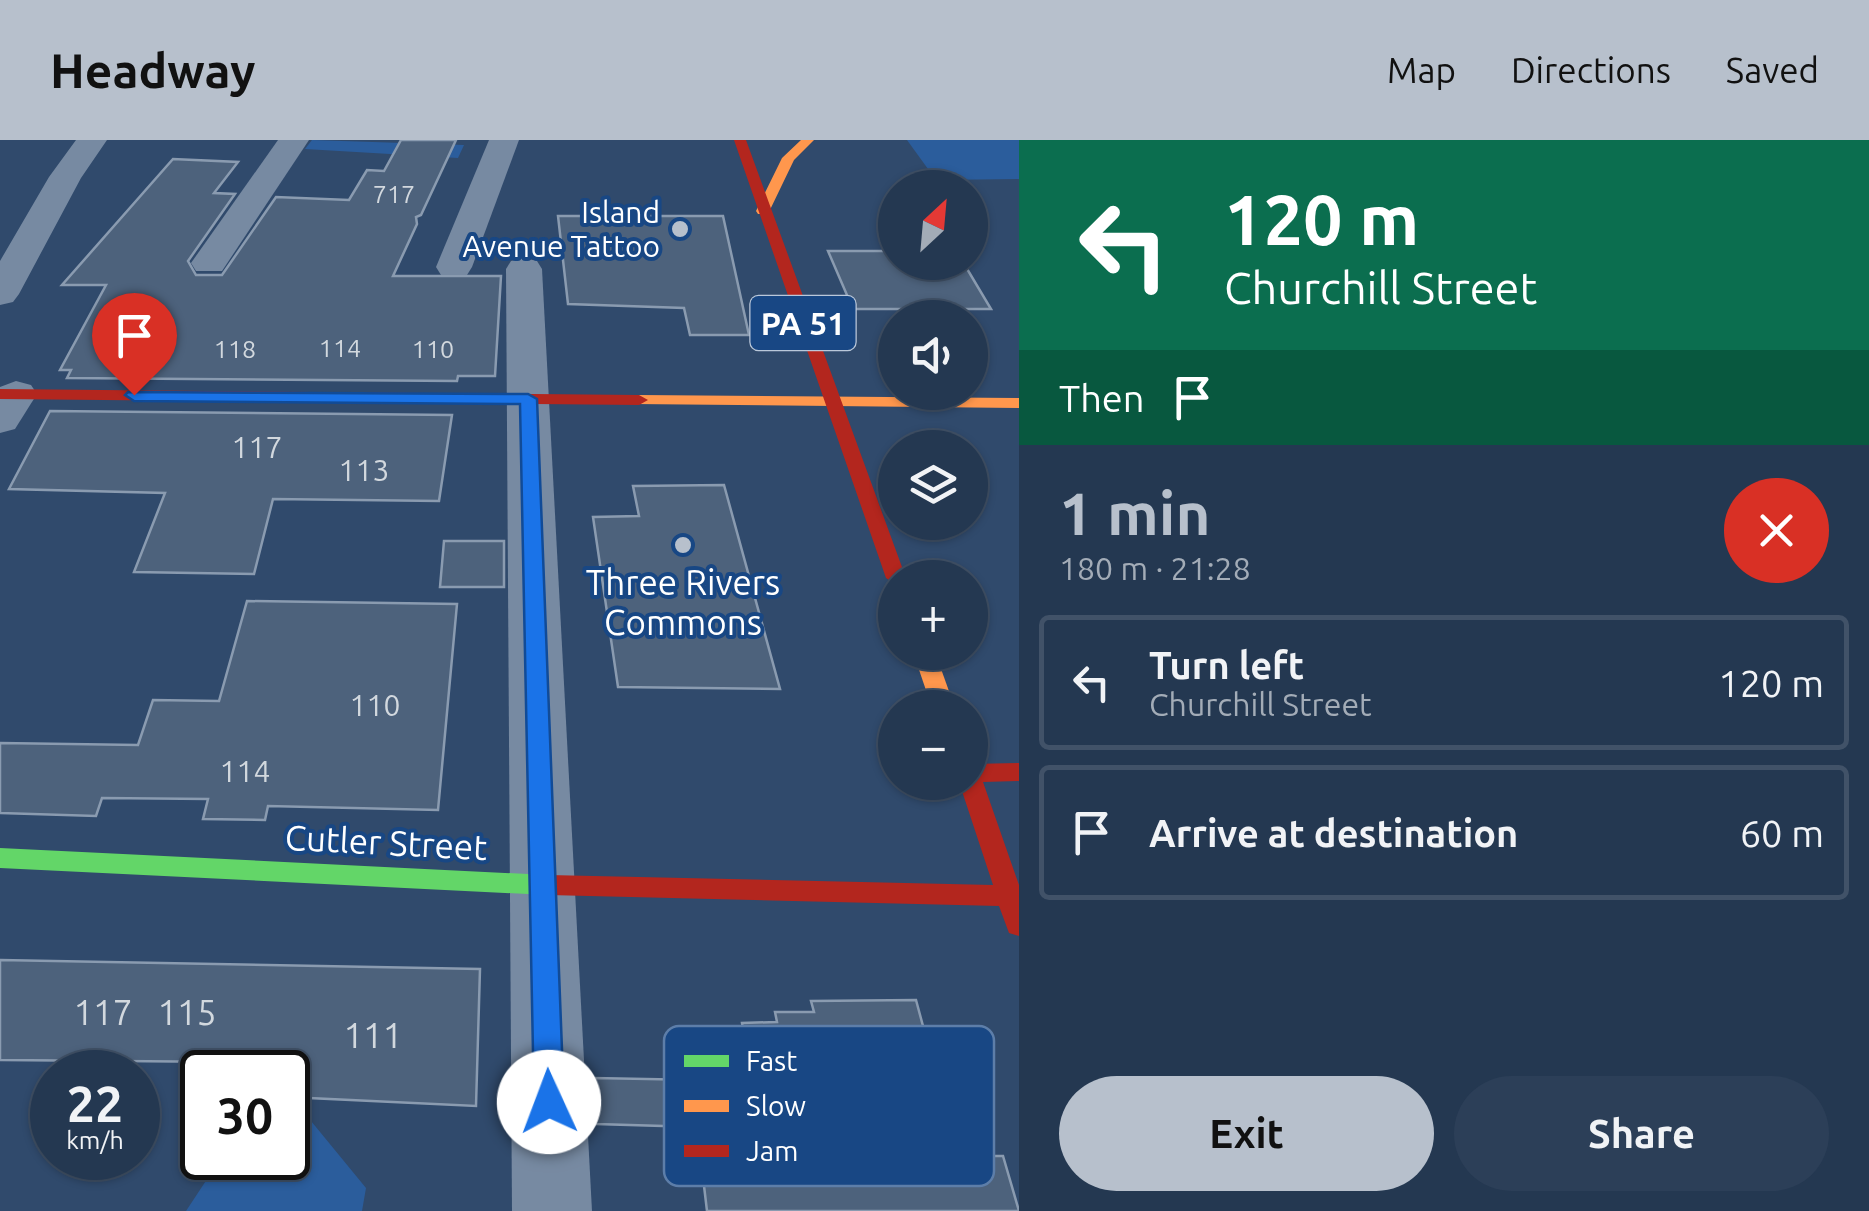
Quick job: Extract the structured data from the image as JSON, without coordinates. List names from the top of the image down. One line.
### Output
{"streets":{"street":["PA 51","Cutler Street"]},"places":["Island Avenue Tattoo","Three Rivers Commons"],"house_numbers":["717","114","118","110","117","113","110","114","117","115","111"],"legend":["Fast","Slow","Jam"],"north":"top right","page":{"header":"Headway","nav":["Map","Directions","Saved"],"turn":["120 m","Churchill Street"],"map_buttons":["+","−"],"then":"Then","heading":["1 min","180 m · 21:28"],"list":[{"name":"Turn left","note":"Churchill Street","value":"120 m"},{"name":"Arrive at destination","value":"60 m"}],"speed":"22 km/h","limit":"30","buttons":["Exit","Share"]}}
